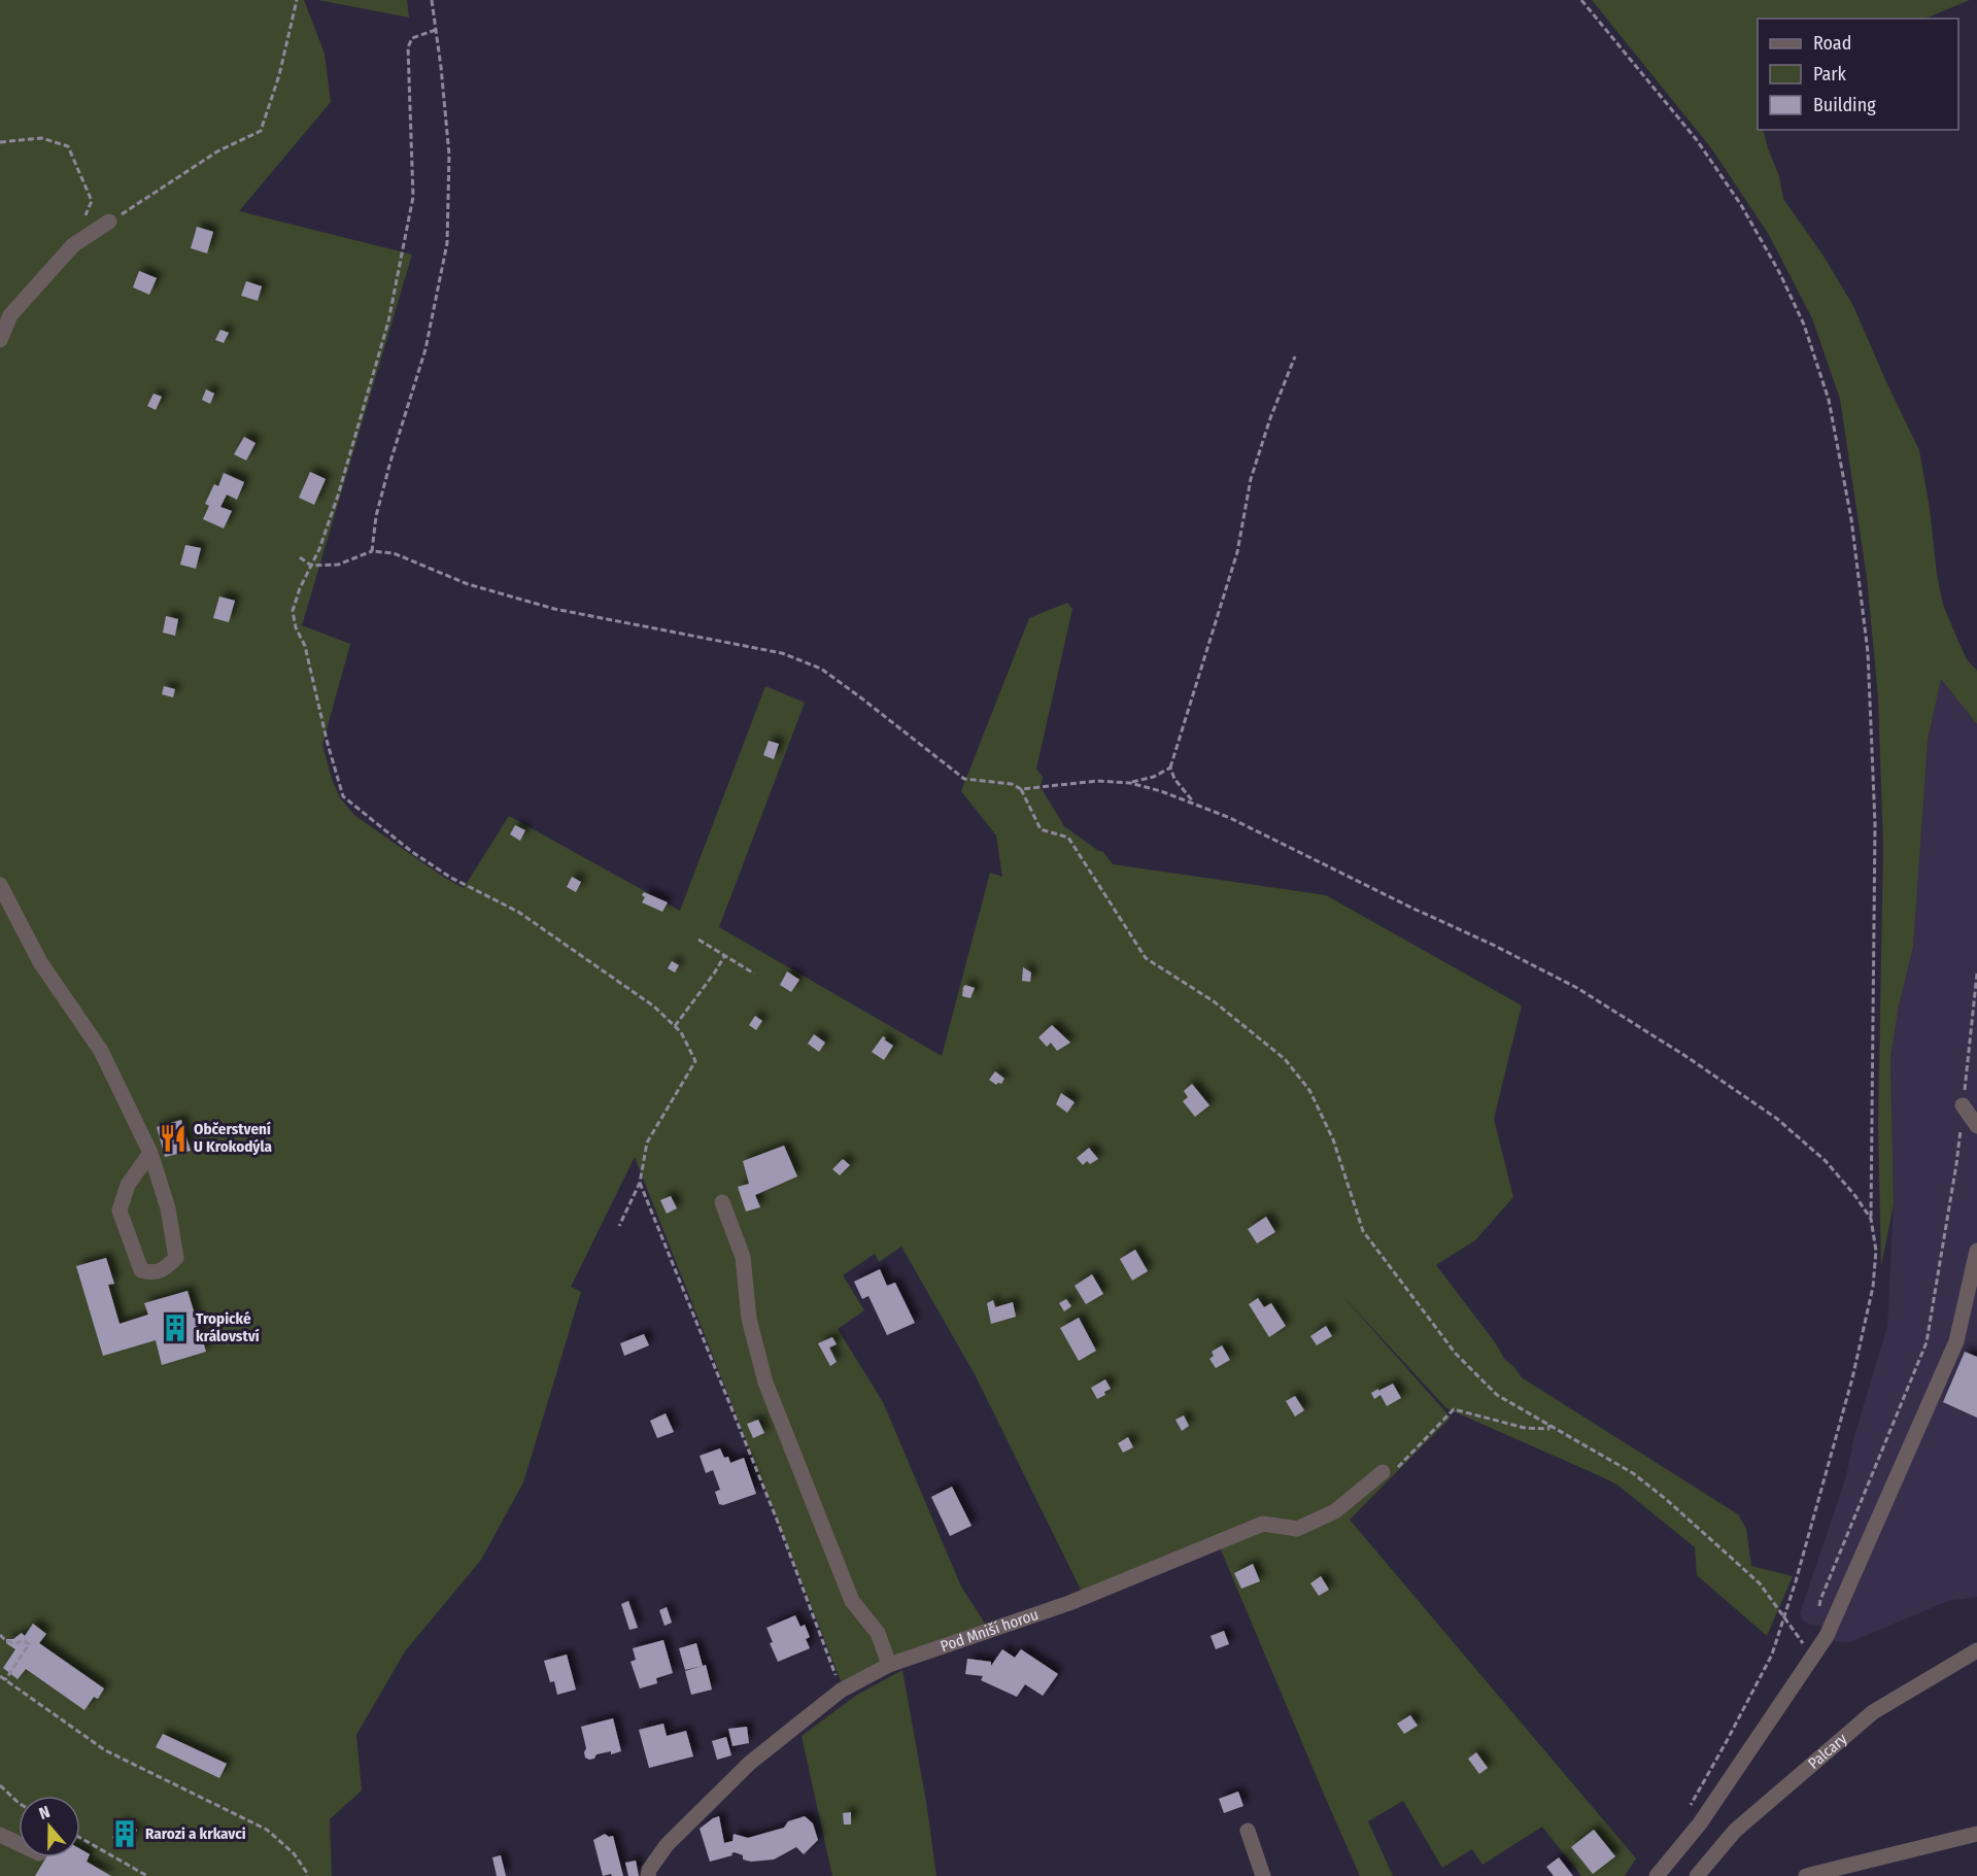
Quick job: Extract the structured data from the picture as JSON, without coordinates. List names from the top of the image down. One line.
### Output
{"streets":{"street":["Pod Mniší horou","Palcary"]},"places":{"restaurant":["Občerstvení U Krokodýla"],"building":["Tropické království","Rarozi a krkavci"]},"legend":["Road","Park","Building"],"north":"top"}
